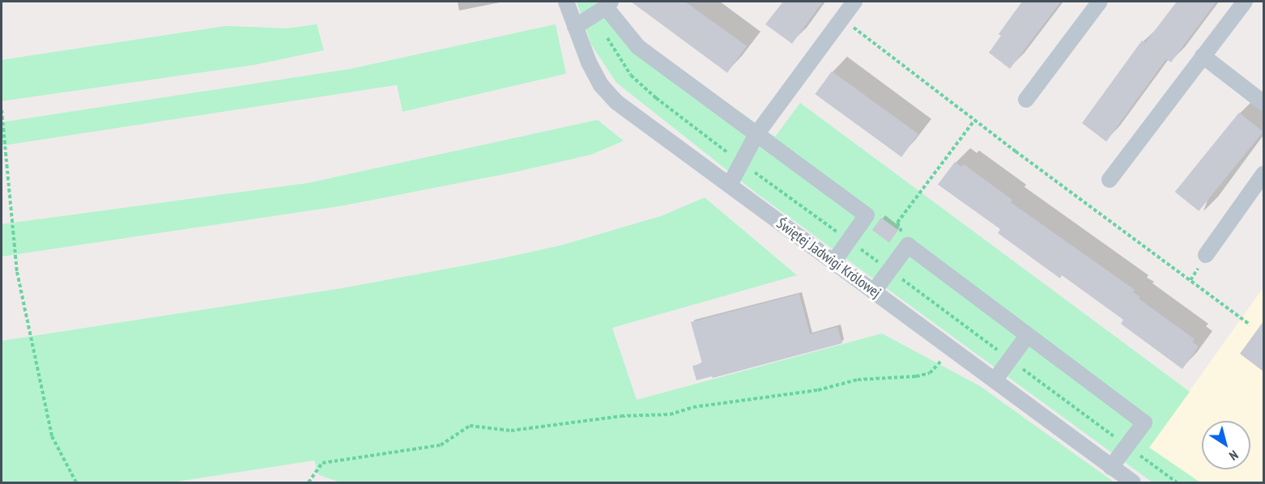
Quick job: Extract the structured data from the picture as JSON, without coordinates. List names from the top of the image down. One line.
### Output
{"streets":{"street":["Świętej Jadwigi Królowej"]},"north":"bottom right"}
